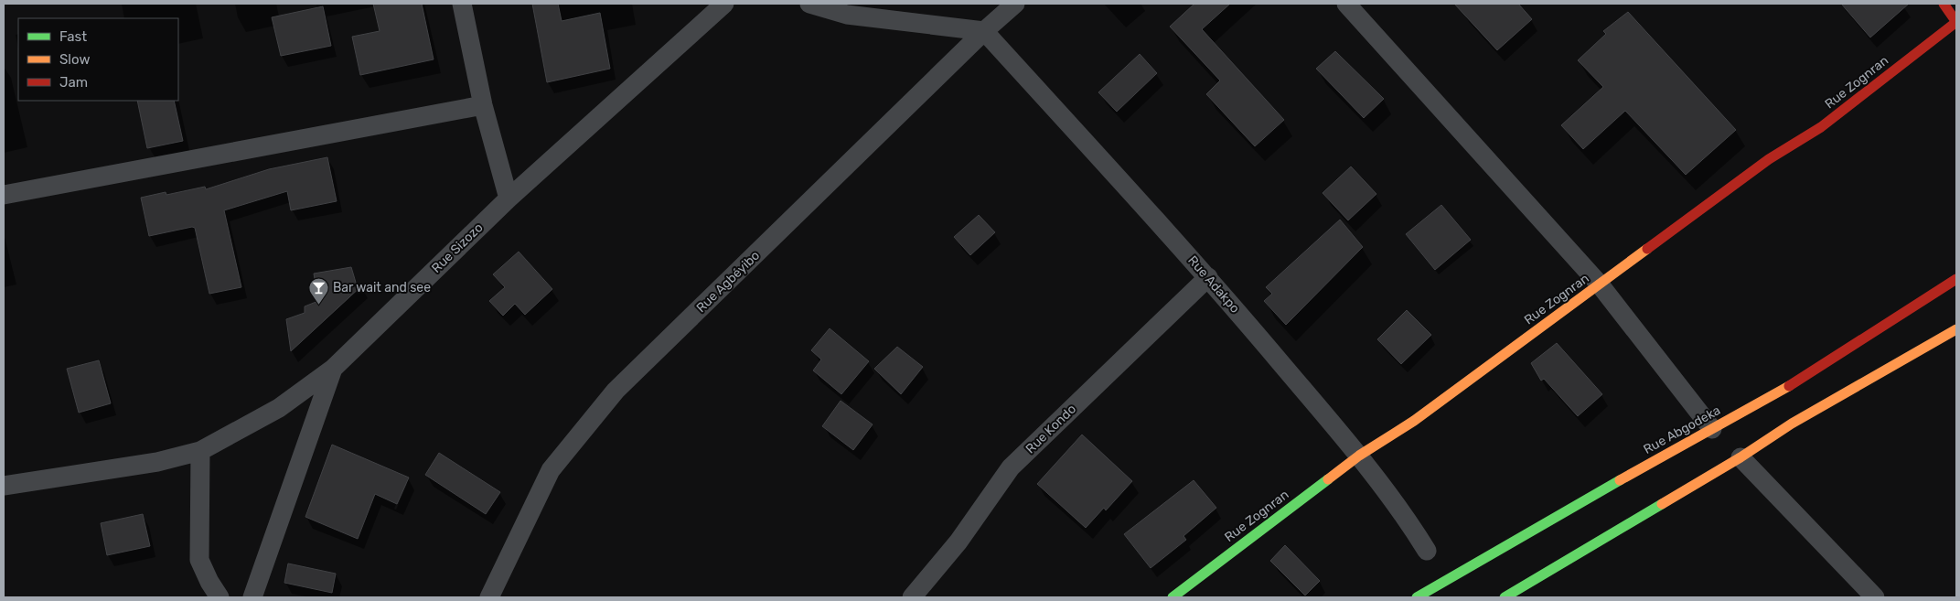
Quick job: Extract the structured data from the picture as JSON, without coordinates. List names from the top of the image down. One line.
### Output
{"streets":{"main road":["Rue Zognran","Rue Abgodeka"],"street":["Rue Sizozo","Rue Agbéyibo","Rue Adakpo","Rue Kondo"]},"crossings":[["Rue Zognran","Rue Adakpo"],["Rue Agbéyibo","Rue Adakpo"],["Rue Adakpo","Rue Kondo"]],"places":{"bar":["Bar wait and see"]},"legend":["Fast","Slow","Jam"]}
